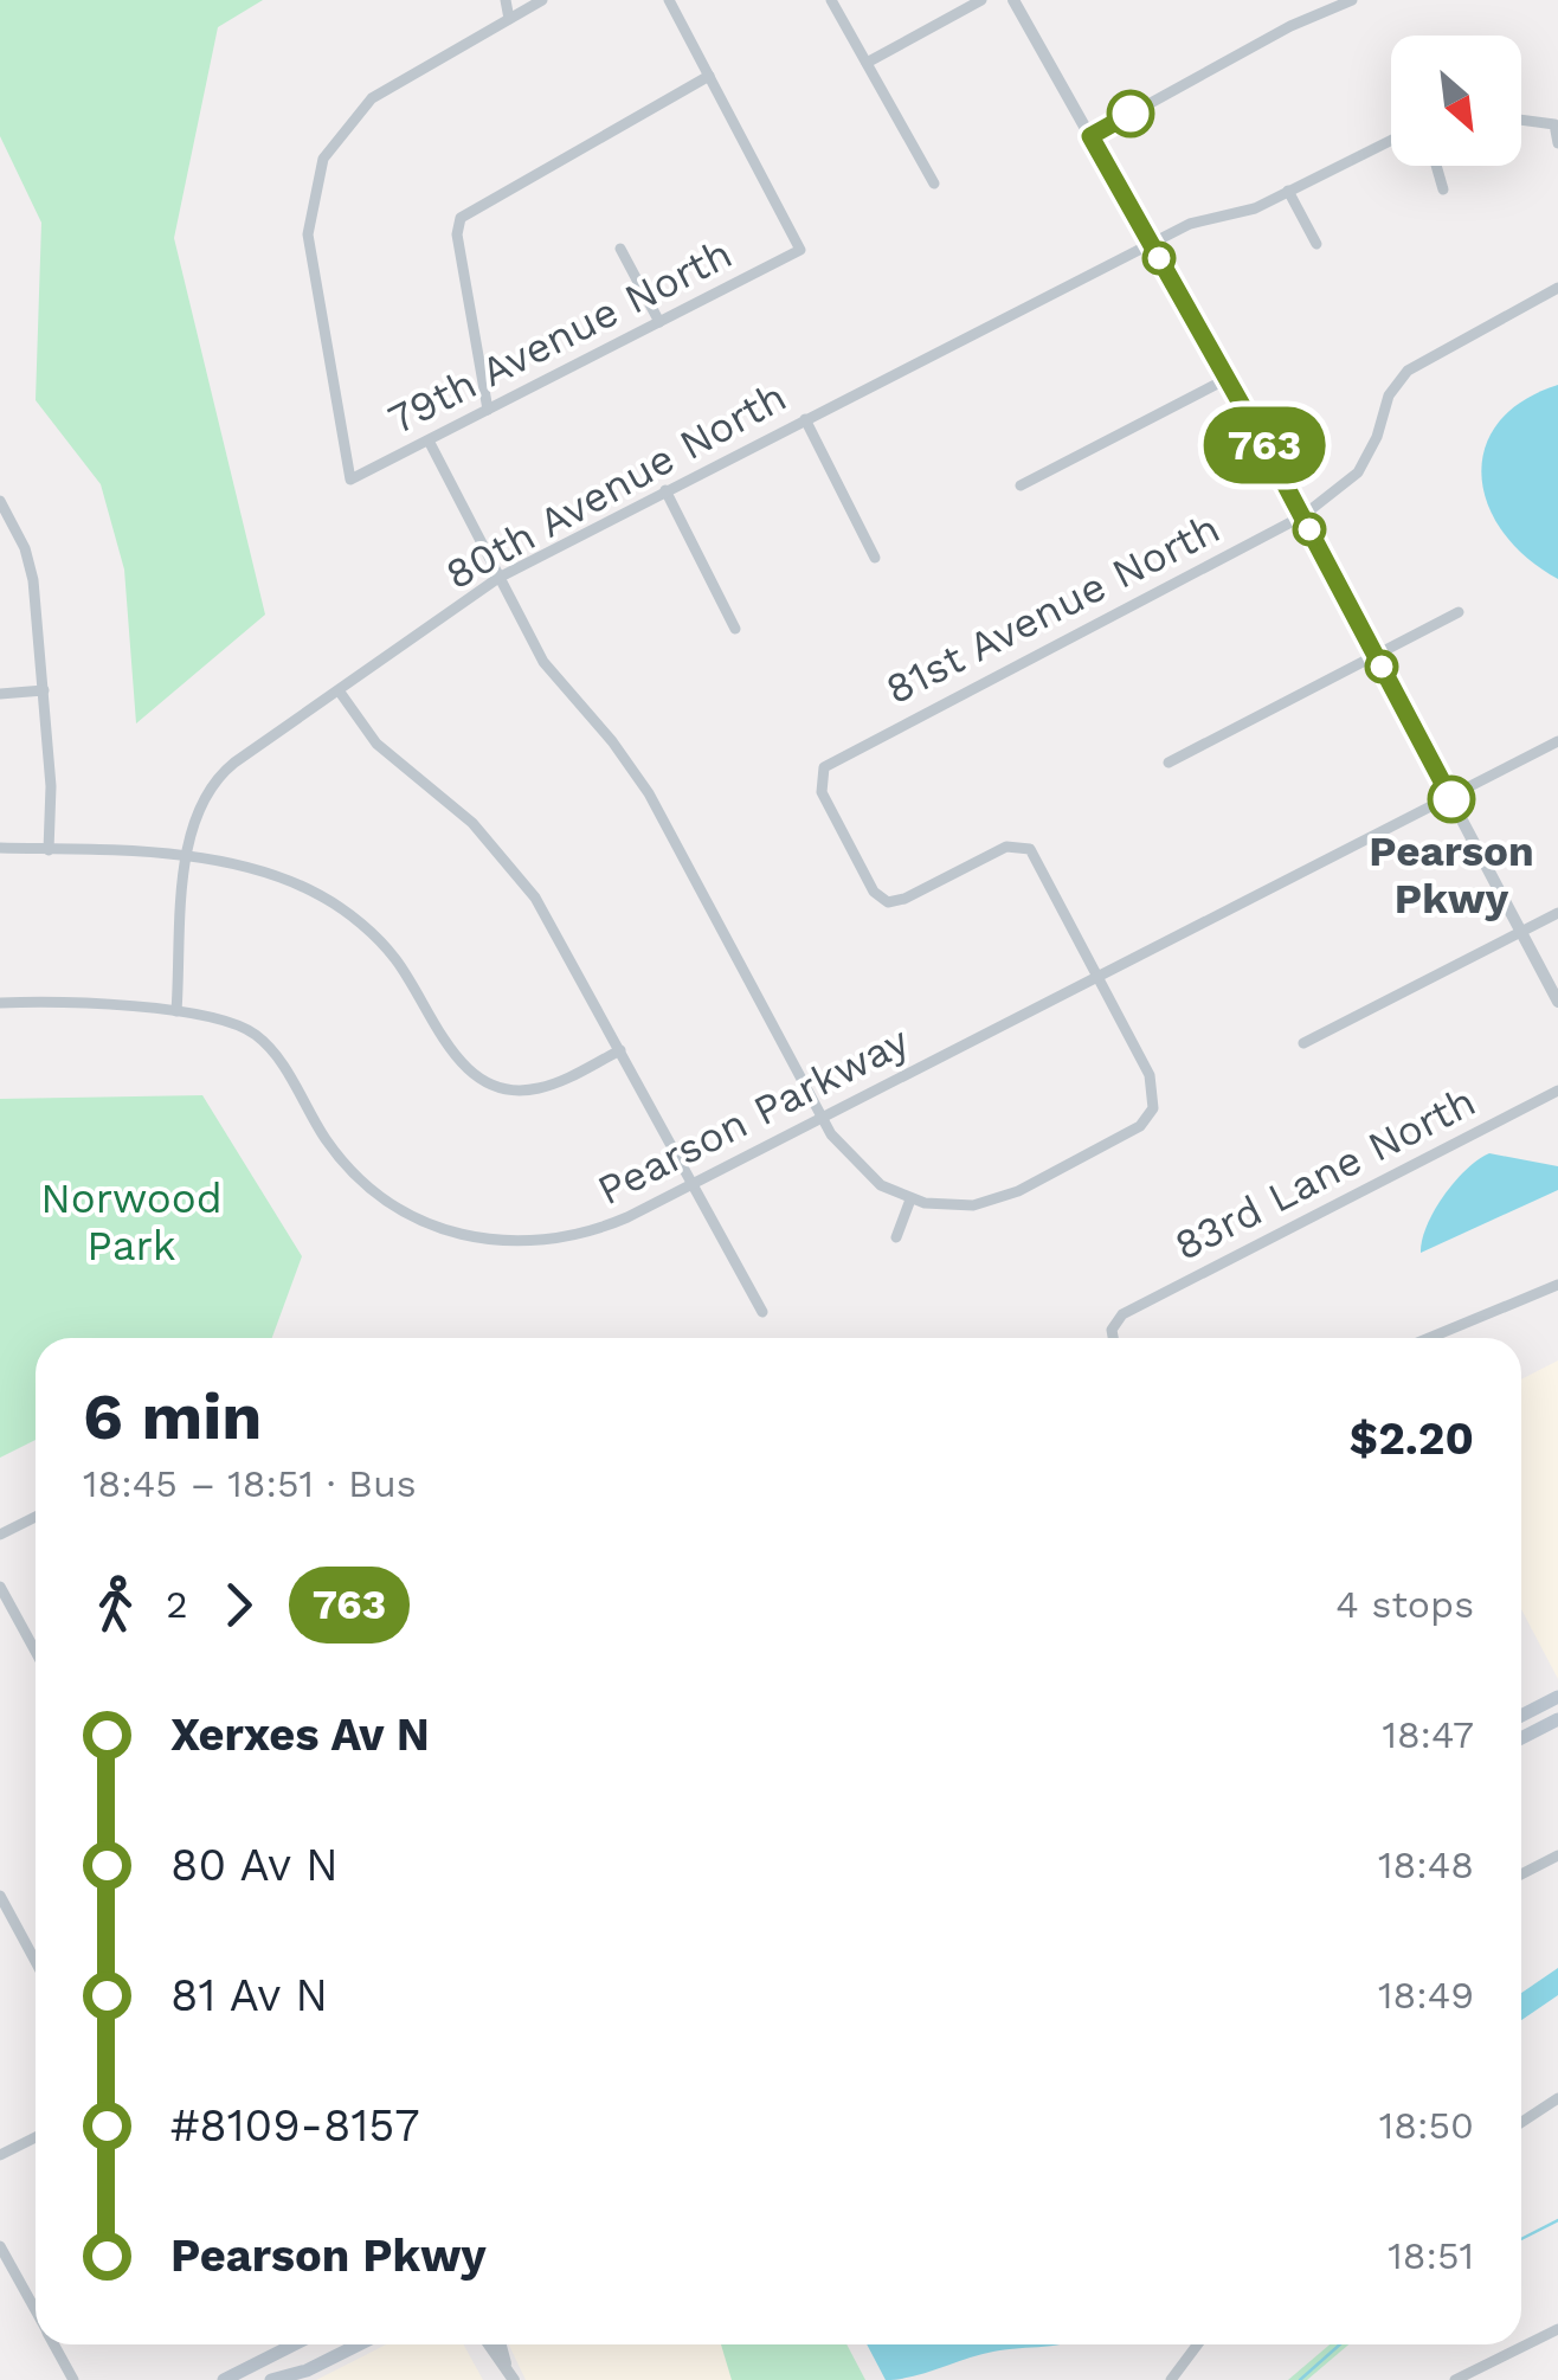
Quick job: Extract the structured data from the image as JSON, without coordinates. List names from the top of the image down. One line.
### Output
{"streets":{"street":["79th Avenue North","80th Avenue North","81st Avenue North","Pearson Parkway","83rd Lane North"]},"crossings":[["80th Avenue North","Pearson Parkway"],["81st Avenue North","Pearson Parkway"]],"parks":["Norwood Park"],"places":["Pearson Pkwy"],"lines":["bus line 763"],"north":"bottom right","page":{"on_map":"763","heading":["6 min","18:45 – 18:51 · Bus","$2.20"],"legs":["2","763","4 stops"],"list":[{"name":"Xerxes Av N","value":"18:47"},{"name":"80 Av N","value":"18:48"},{"name":"81 Av N","value":"18:49"},{"name":"#8109-8157","value":"18:50"},{"name":"Pearson Pkwy","value":"18:51"}]}}
